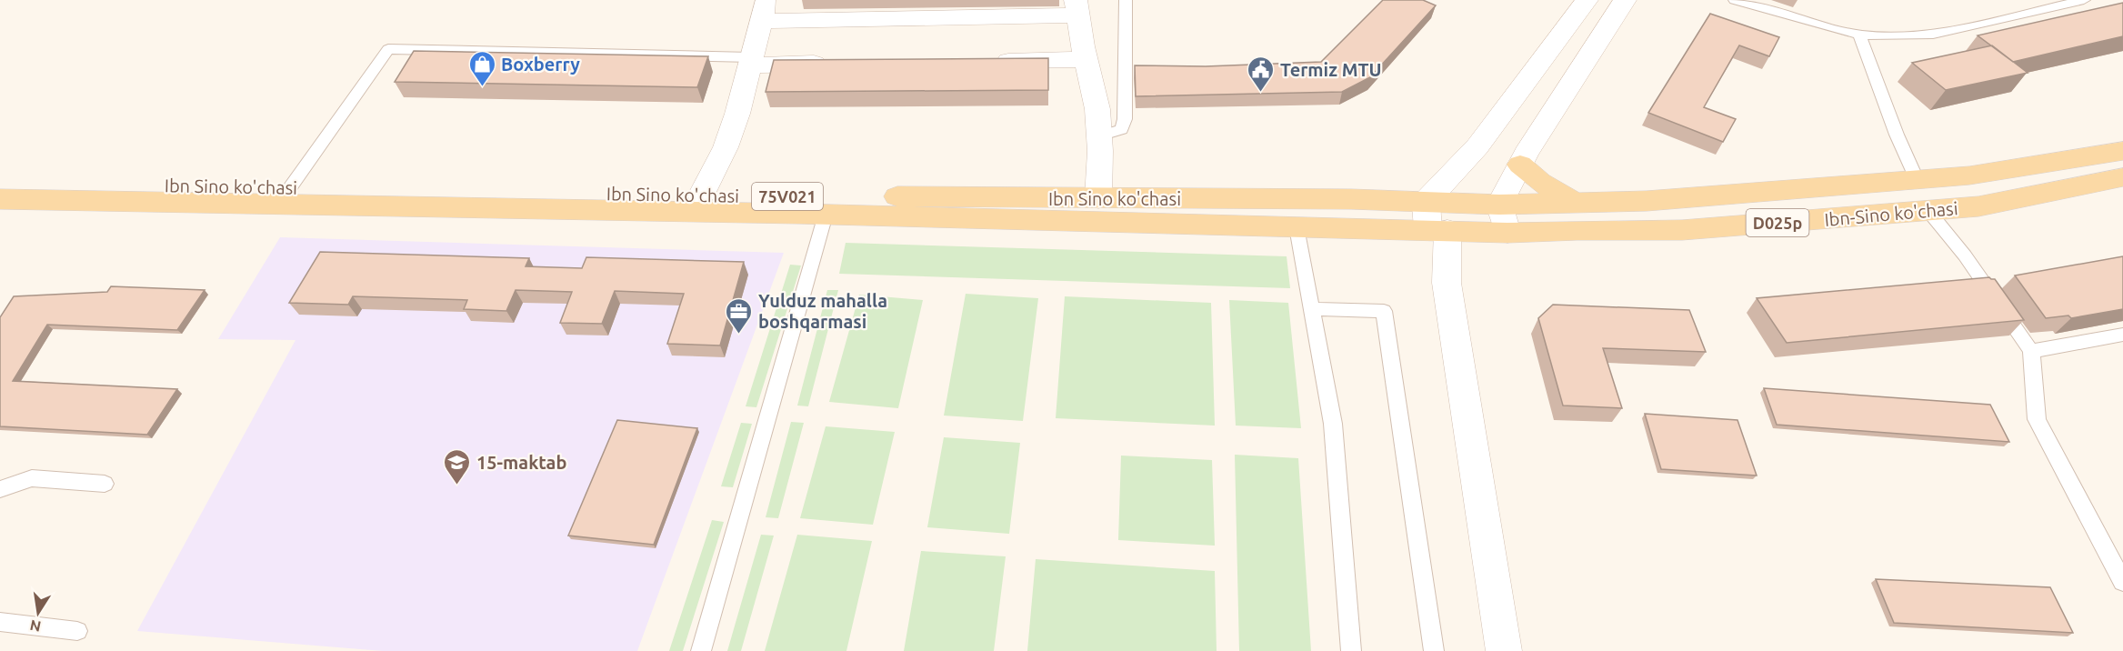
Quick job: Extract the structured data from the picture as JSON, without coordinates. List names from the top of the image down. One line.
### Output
{"streets":{"main road":["Ibn Sino ko'chasi","75V021","Ibn-Sino ko'chasi","D025p"]},"crossings":[["Ibn Sino ko'chasi","Ibn-Sino ko'chasi"]],"places":{"shop":["Boxberry"],"public building":["Termiz MTU"],"office":["Yulduz mahalla boshqarmasi"],"school or university":["15-maktab"]},"north":"bottom"}
